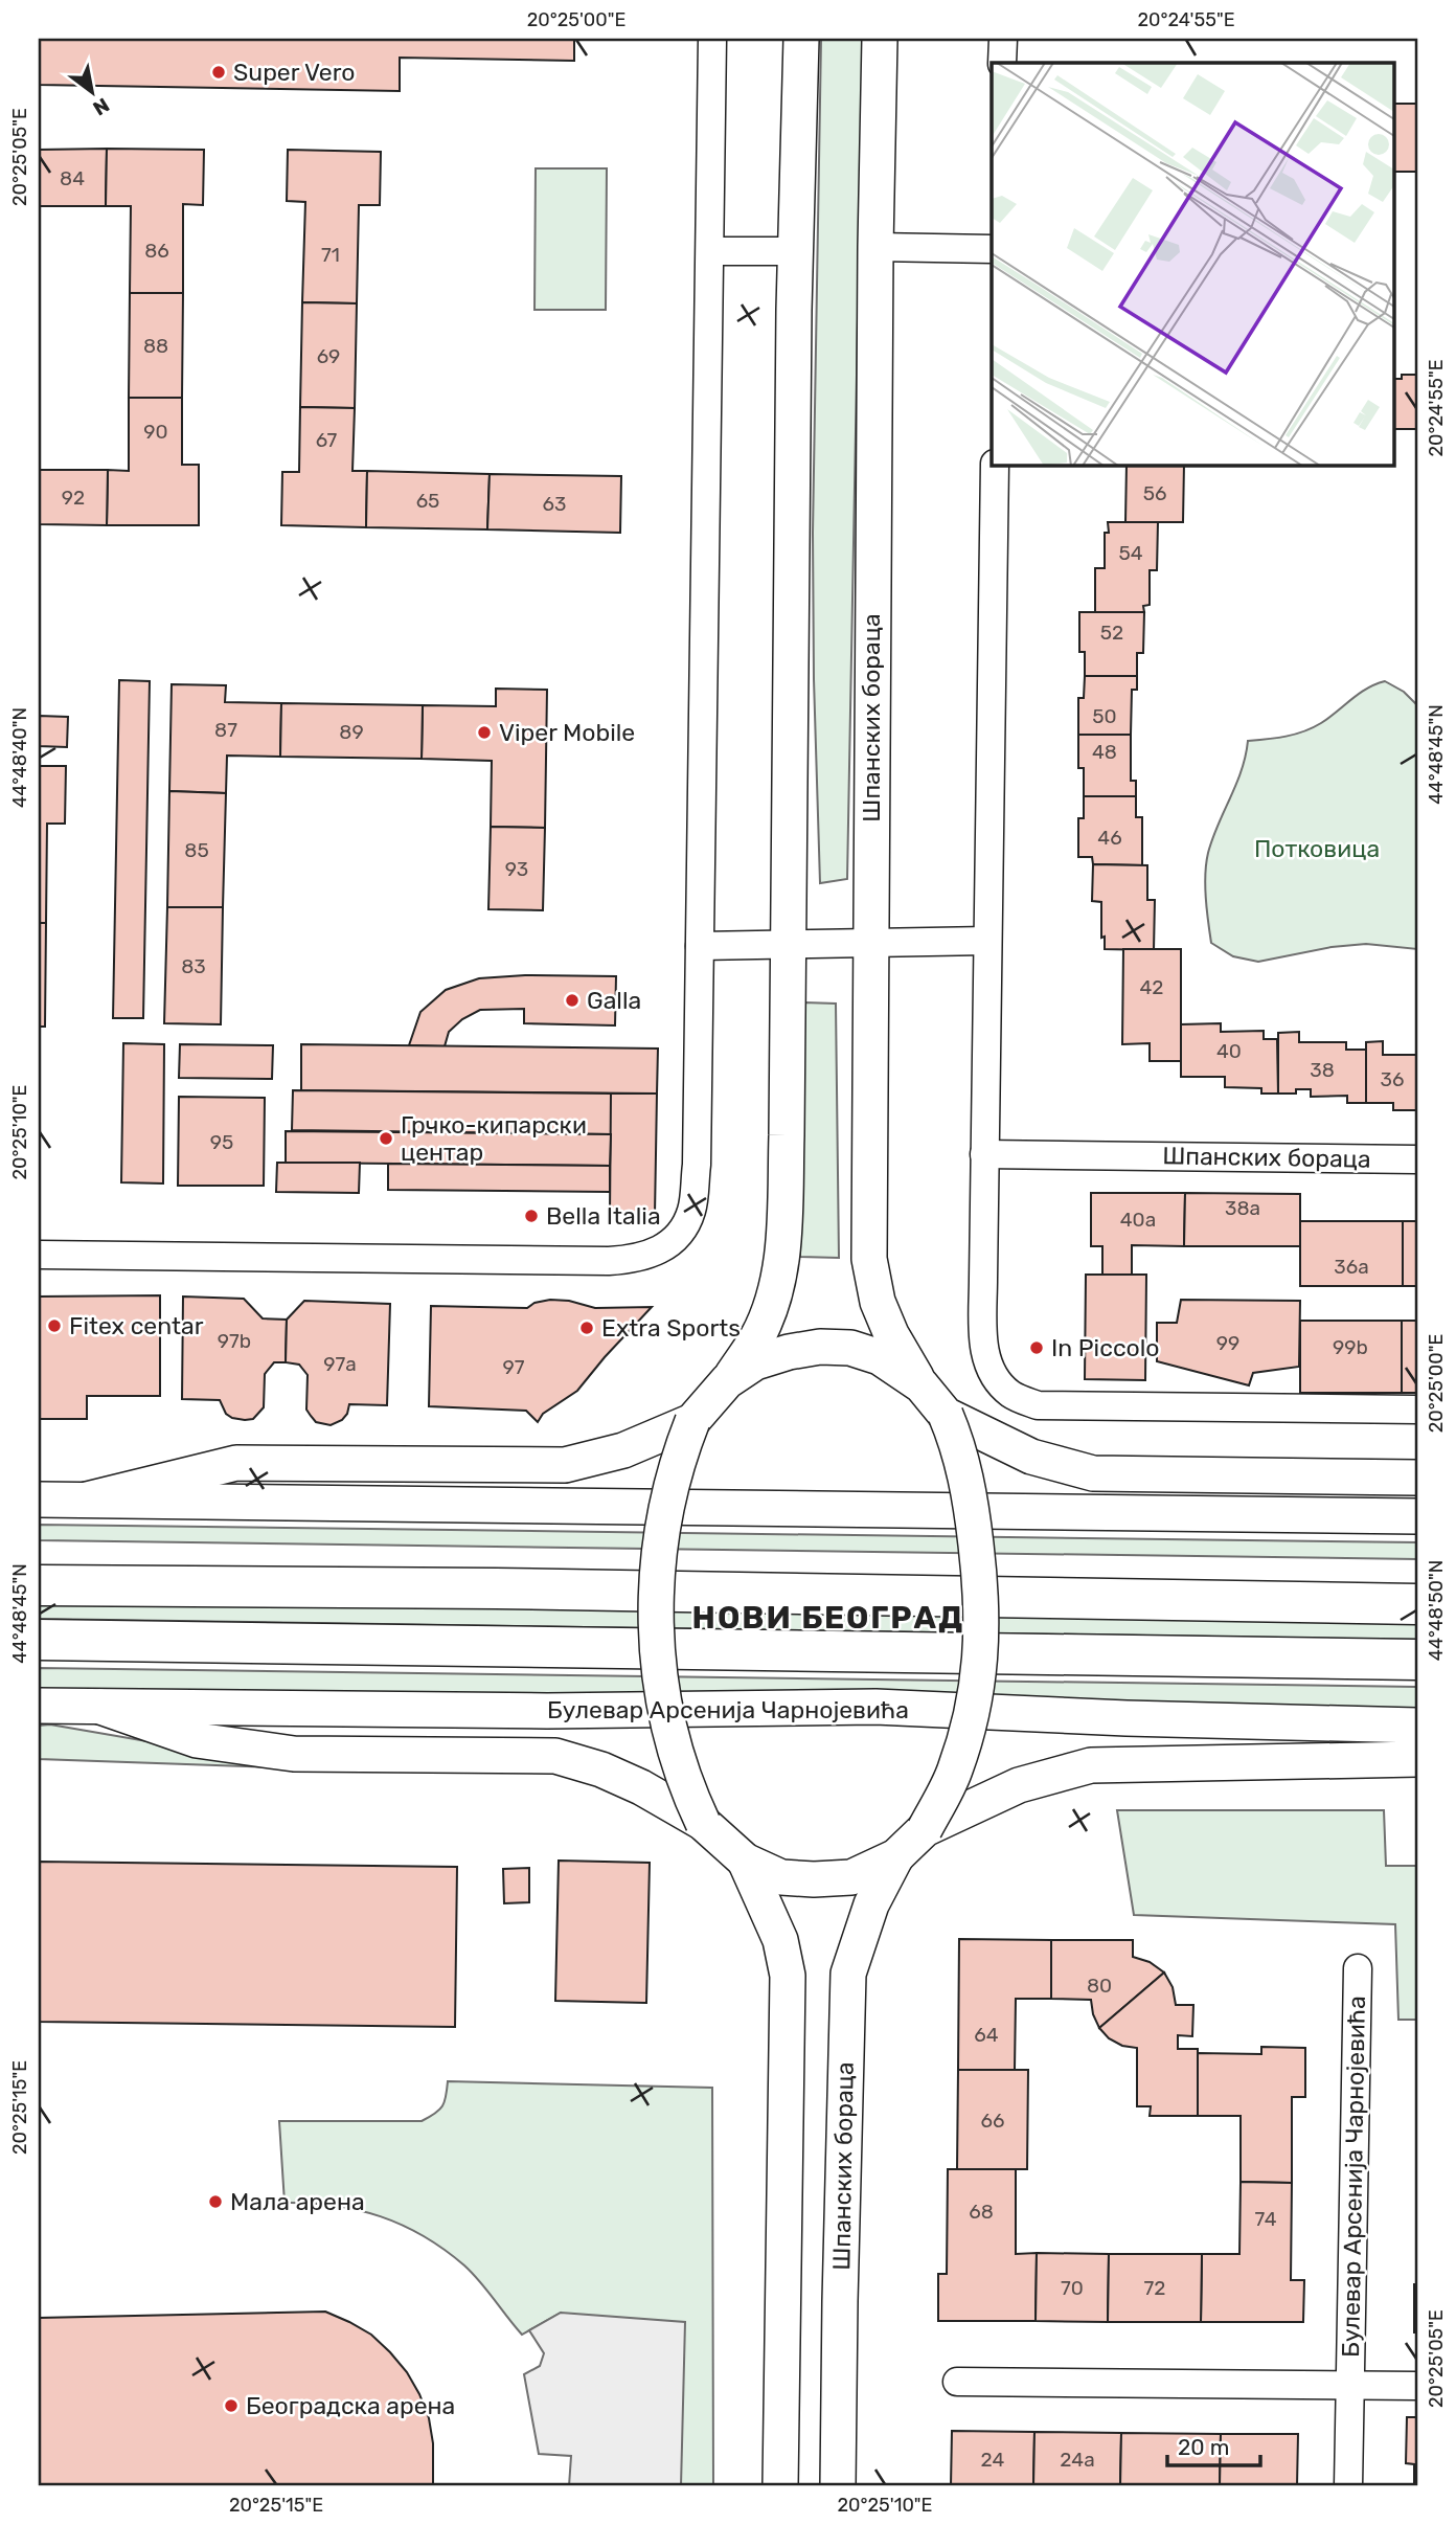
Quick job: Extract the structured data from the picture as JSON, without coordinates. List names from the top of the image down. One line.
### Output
{"streets":{"street":["Шпанских бораца","Булевар Арсенија Чарнојевића"]},"districts":["НОВИ БЕОГРАД"],"parks":["Потковица"],"places":["Super Vero","Viper Mobile","Galla","Грчко-кипарски центар","Bella Italia","Fitex centar","Extra Sports","In Piccolo","Мала арена","Београдска арена"],"house_numbers":["84","86","71","88","69","90","67","56","92","65","63","54","52","50","87","89","48","46","85","93","83","42","40","38","36","95","38a","40a","36a","97b","99","99b","97a","97","80","64","66","68","74","70","72","24","24a"],"scale_bar":"20 m","north":"bottom right","coordinates":["20°25'00\"E","20°24'55\"E","20°25'05\"E","44°48'45\"N","44°48'40\"N","20°25'10\"E","44°48'50\"N","20°25'15\"E"]}
